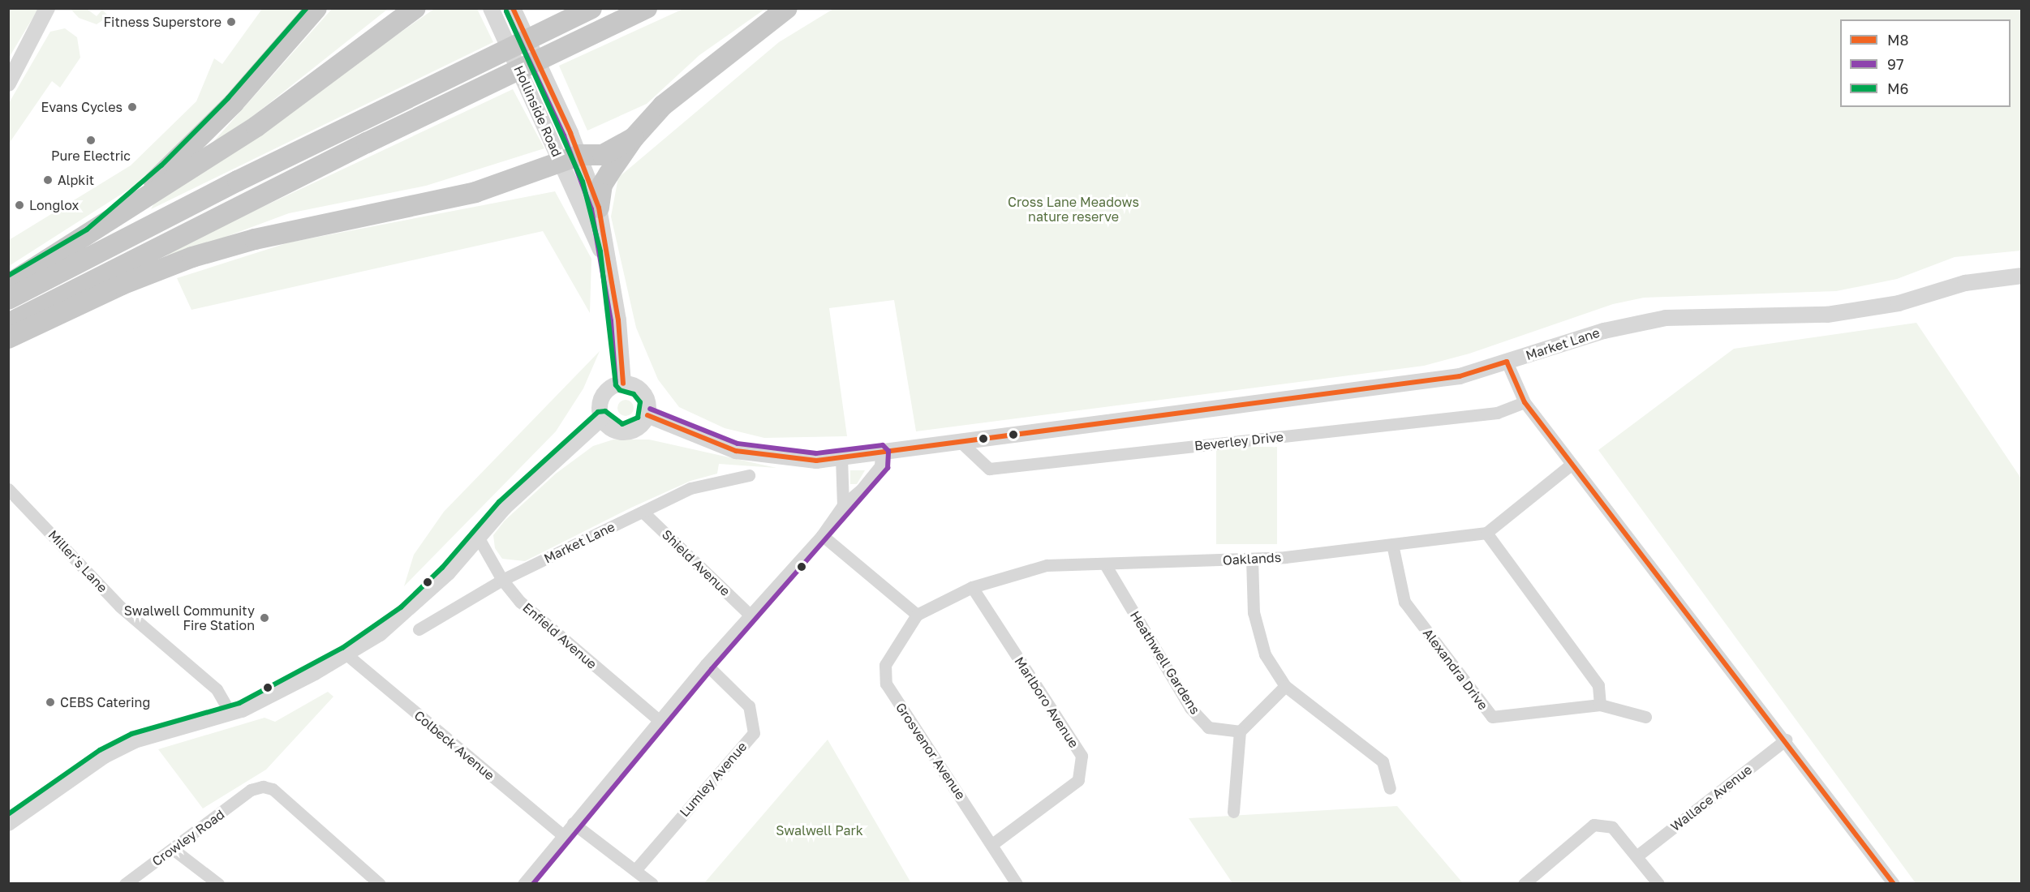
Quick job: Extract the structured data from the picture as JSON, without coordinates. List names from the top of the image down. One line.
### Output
{"streets":{"street":["Hollinside Road","Market Lane","Beverley Drive","Oaklands","Miller's Lane","Shield Avenue","Enfield Avenue","Heathwell Gardens","Alexandra Drive","Marlboro Avenue","Colbeck Avenue","Grosvenor Avenue","Lumley Avenue","Wallace Avenue","Crowley Road"]},"crossings":[["Hollinside Road","Market Lane"],["Market Lane","Beverley Drive"],["Market Lane","Shield Avenue"],["Market Lane","Enfield Avenue"],["Oaklands","Heathwell Gardens"],["Oaklands","Alexandra Drive"],["Oaklands","Marlboro Avenue"],["Oaklands","Grosvenor Avenue"],["Marlboro Avenue","Grosvenor Avenue"]],"parks":["Cross Lane Meadows nature reserve","Swalwell Park"],"places":["Fitness Superstore","Evans Cycles","Pure Electric","Alpkit","Longlox","Swalwell Community Fire Station","CEBS Catering"],"lines":["transit line M8","transit line M6","transit line 97"],"legend":["M8","97","M6"]}
